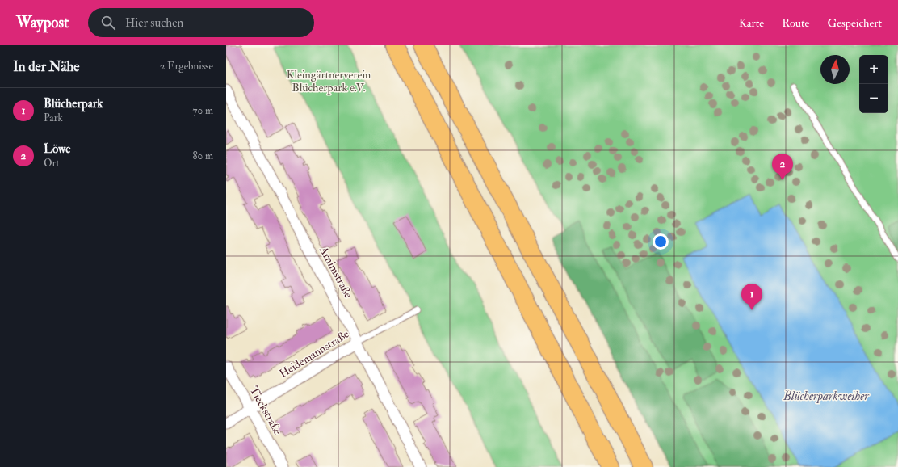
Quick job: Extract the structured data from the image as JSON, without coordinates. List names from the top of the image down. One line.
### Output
{"streets":{"street":["Arnimstraße","Heidemannstraße","Tieckstraße"]},"crossings":[["Arnimstraße","Heidemannstraße"],["Heidemannstraße","Tieckstraße"]],"water":["Blücherparkweiher"],"parks":["Kleingärtnerverein Blücherpark e.V."],"north":"top","page":{"header":"Waypost","search":"Hier suchen","nav":["Karte","Route","Gespeichert"],"heading":["In der Nähe","2 Ergebnisse"],"map_buttons":["+","−"],"list":[{"mark":"1","name":"Blücherpark","note":"Park","value":"70 m"},{"mark":"2","name":"Löwe","note":"Ort","value":"80 m"}],"pins":["2","1"]}}
